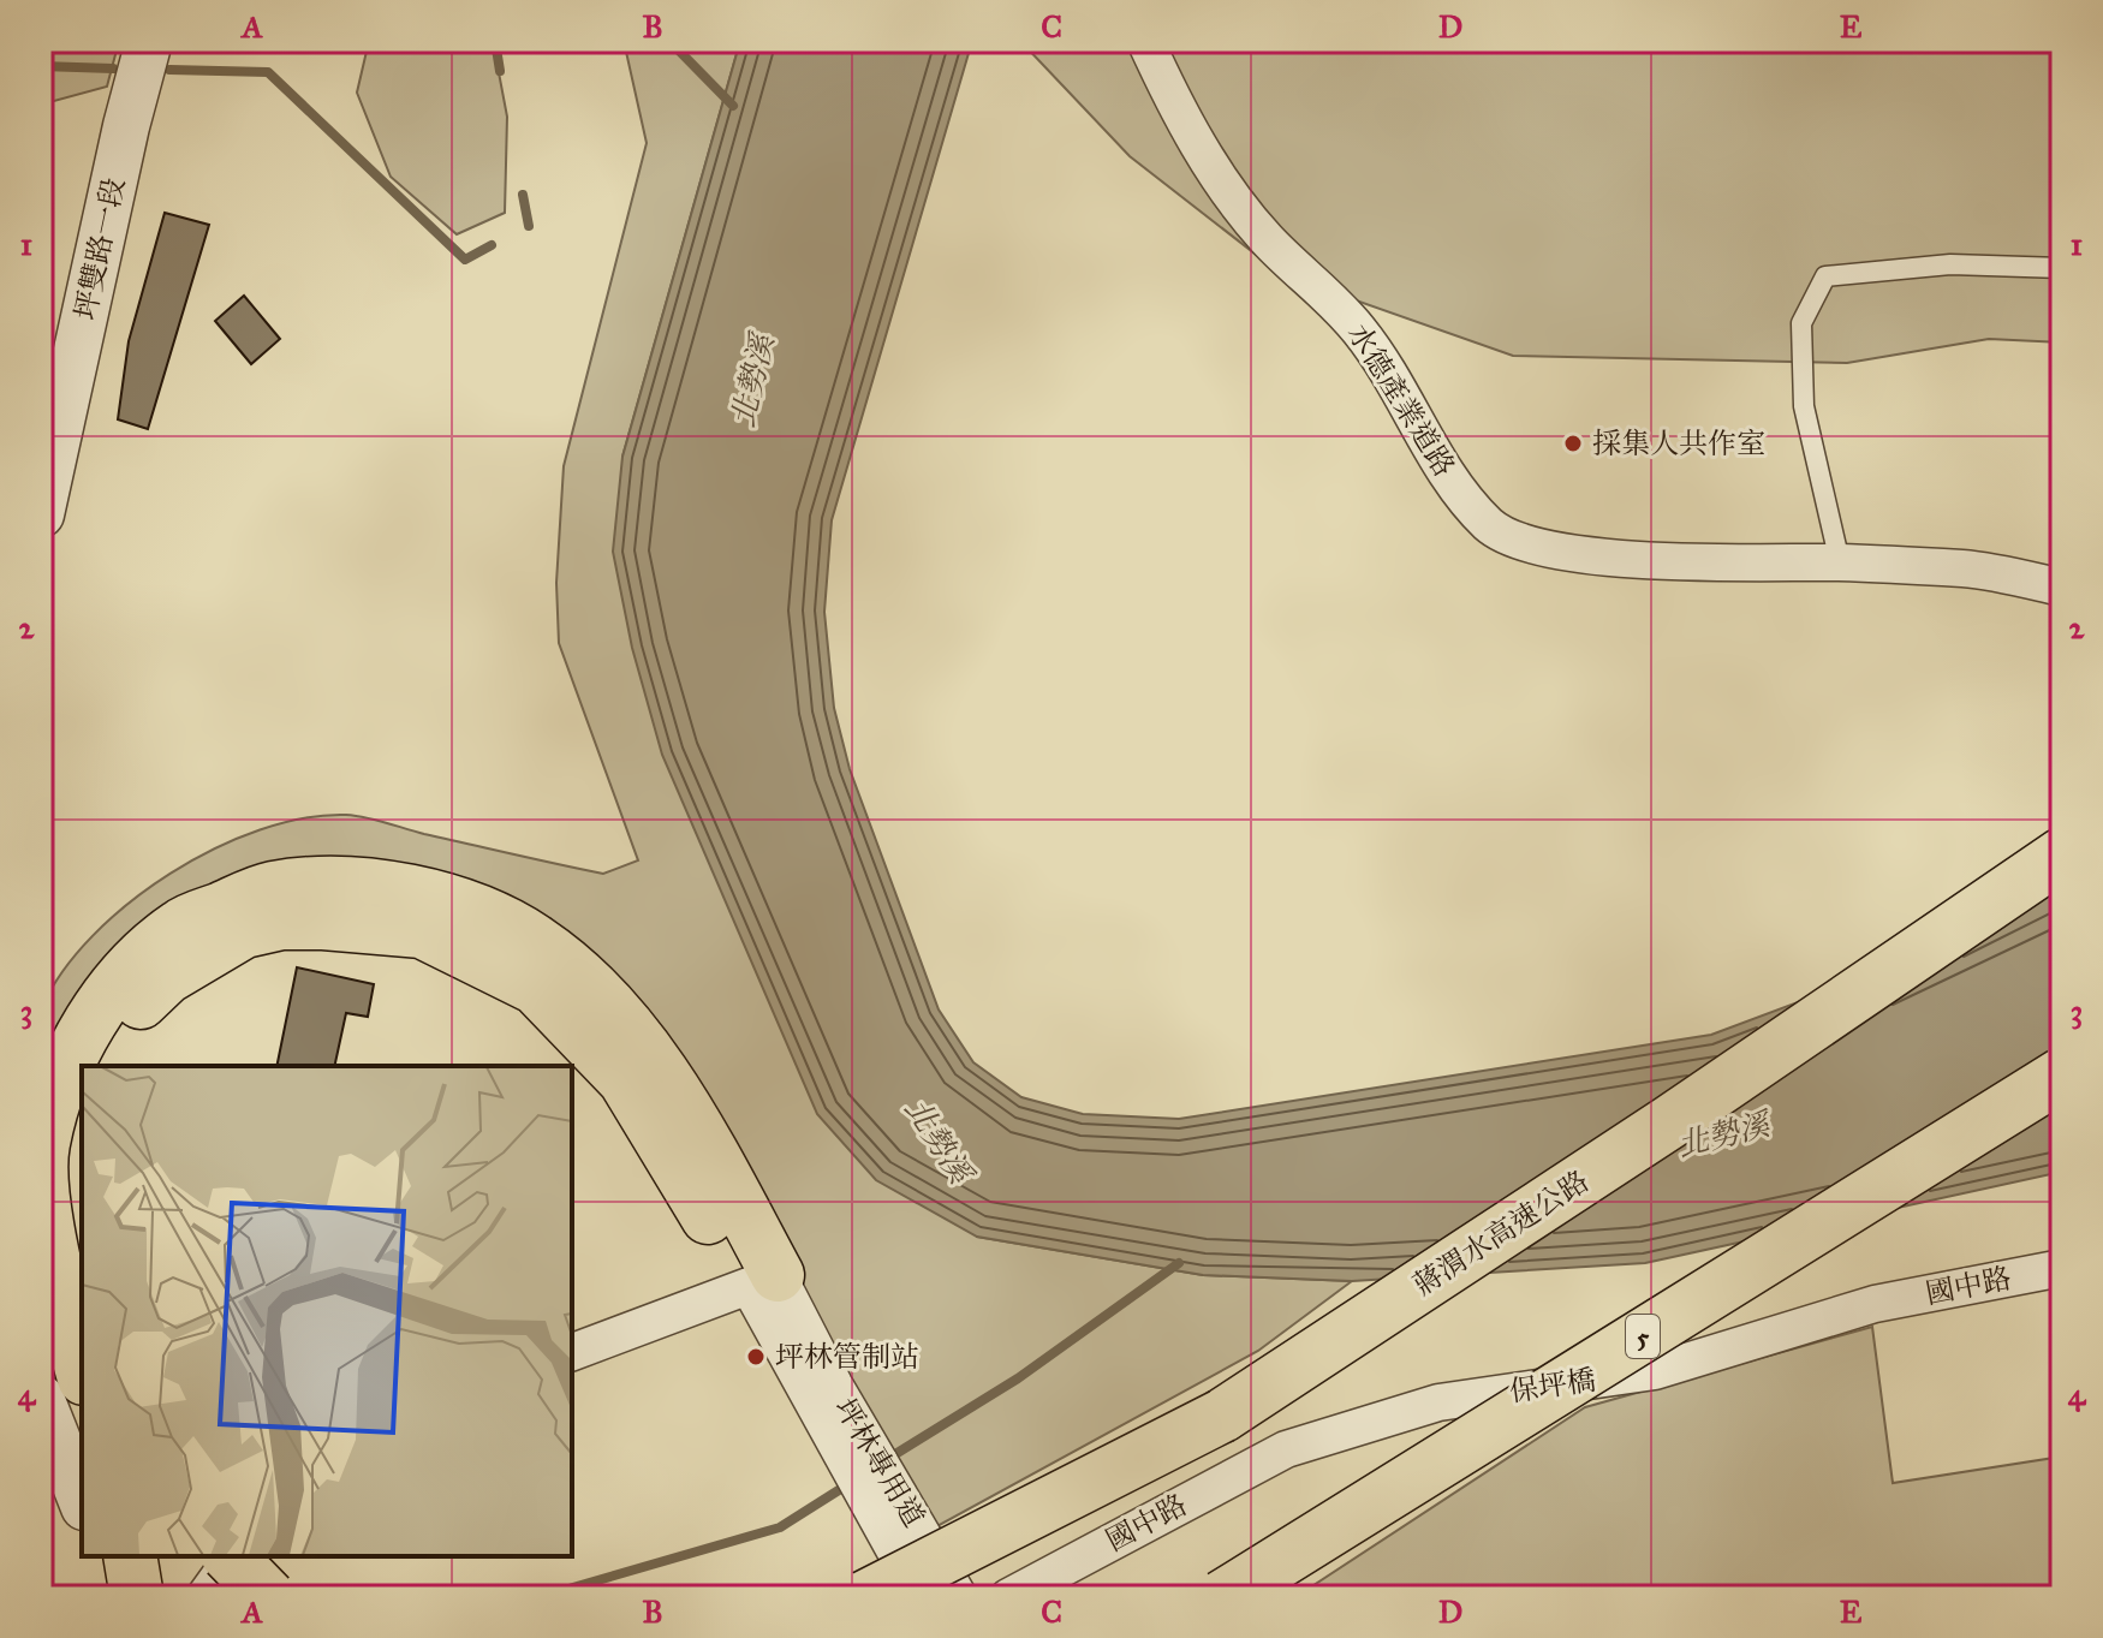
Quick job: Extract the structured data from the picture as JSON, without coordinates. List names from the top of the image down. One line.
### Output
{"streets":{"highway":["蔣渭水高速公路","5"],"street":["坪雙路一段","水德產業道路","國中路","保坪橋","坪林專用道"]},"crossings":[["國中路","保坪橋"]],"water":["北勢溪"],"places":["採集人共作室","坪林管制站"],"grid":{"columns":["A","B","C","D","E"],"rows":["1","2","3","4"]}}
